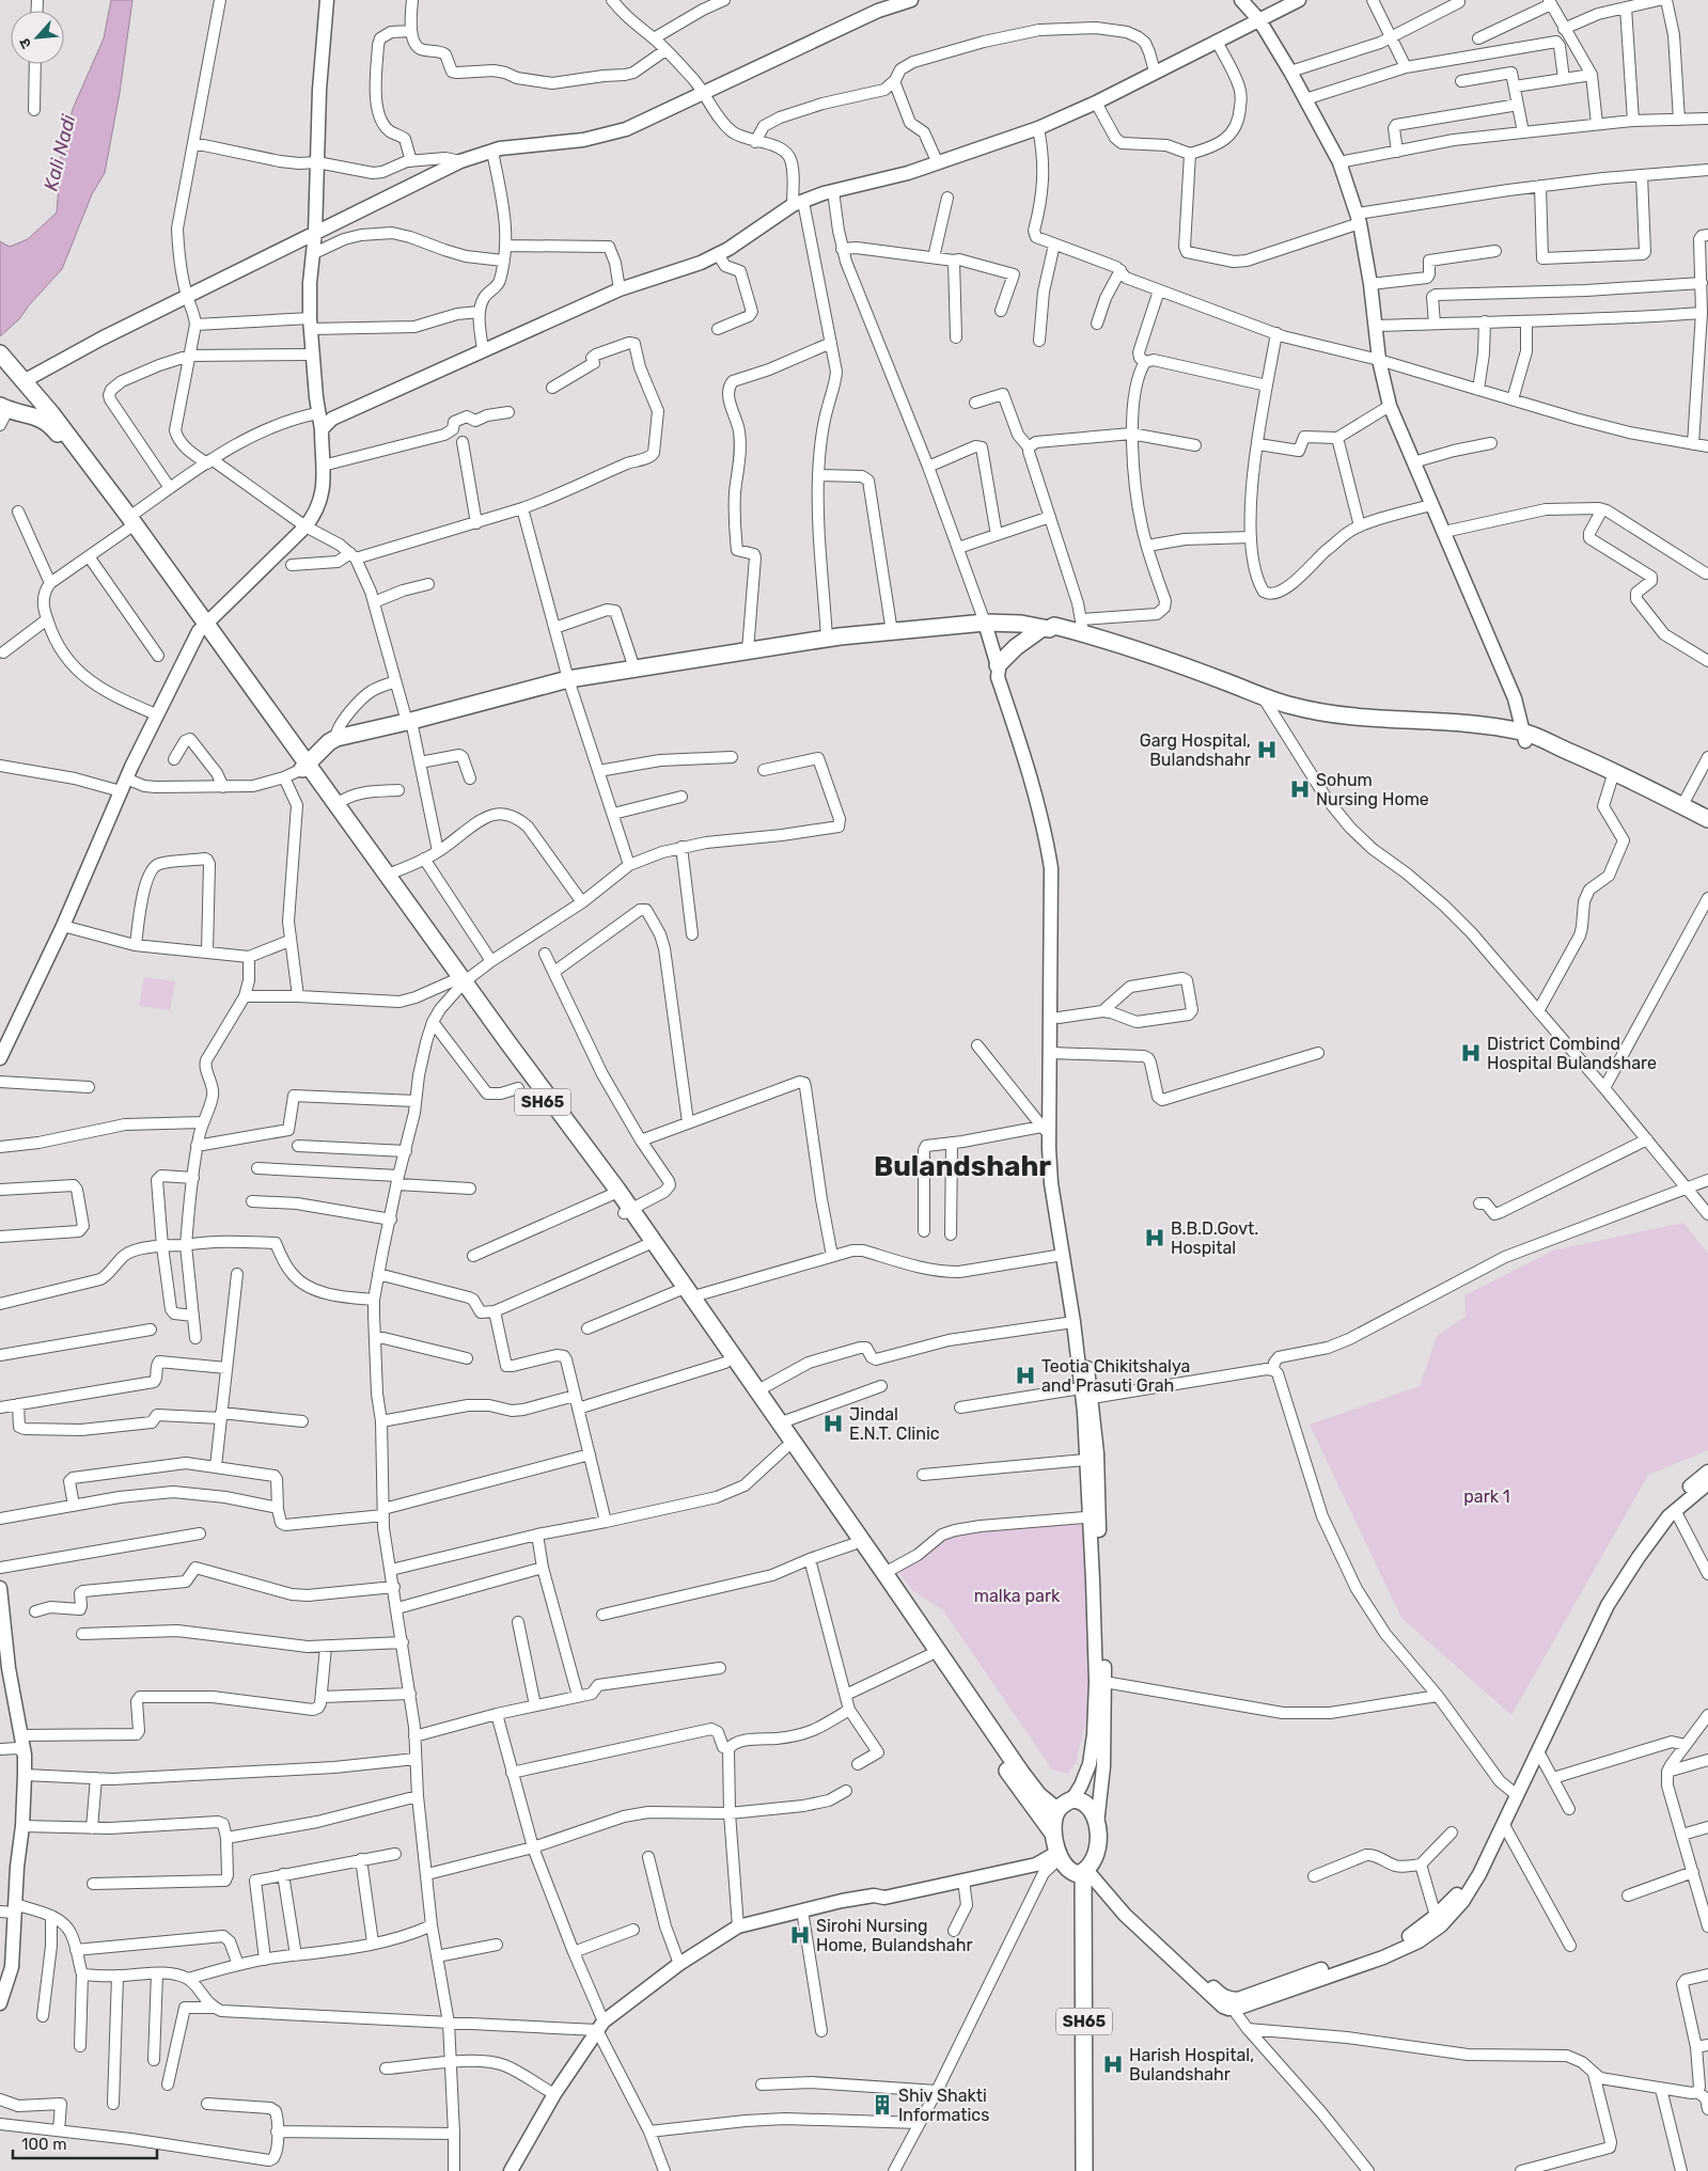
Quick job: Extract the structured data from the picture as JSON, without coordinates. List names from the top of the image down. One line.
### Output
{"streets":{"main road":["SH65"]},"districts":["Bulandshahr"],"water":["Kali Nadi"],"parks":["park 1","malka park"],"places":{"hospital":["Garg Hospital, Bulandshahr","Sohum Nursing Home","District Combind Hospital Bulandshare","B.B.D.Govt. Hospital","Teotia Chikitshalya and Prasuti Grah","Jindal E.N.T. Clinic","Sirohi Nursing Home, Bulandshahr","Harish Hospital, Bulandshahr"],"building":["Shiv Shakti Informatics"]},"scale_bar":"100 m","north":"bottom left"}
